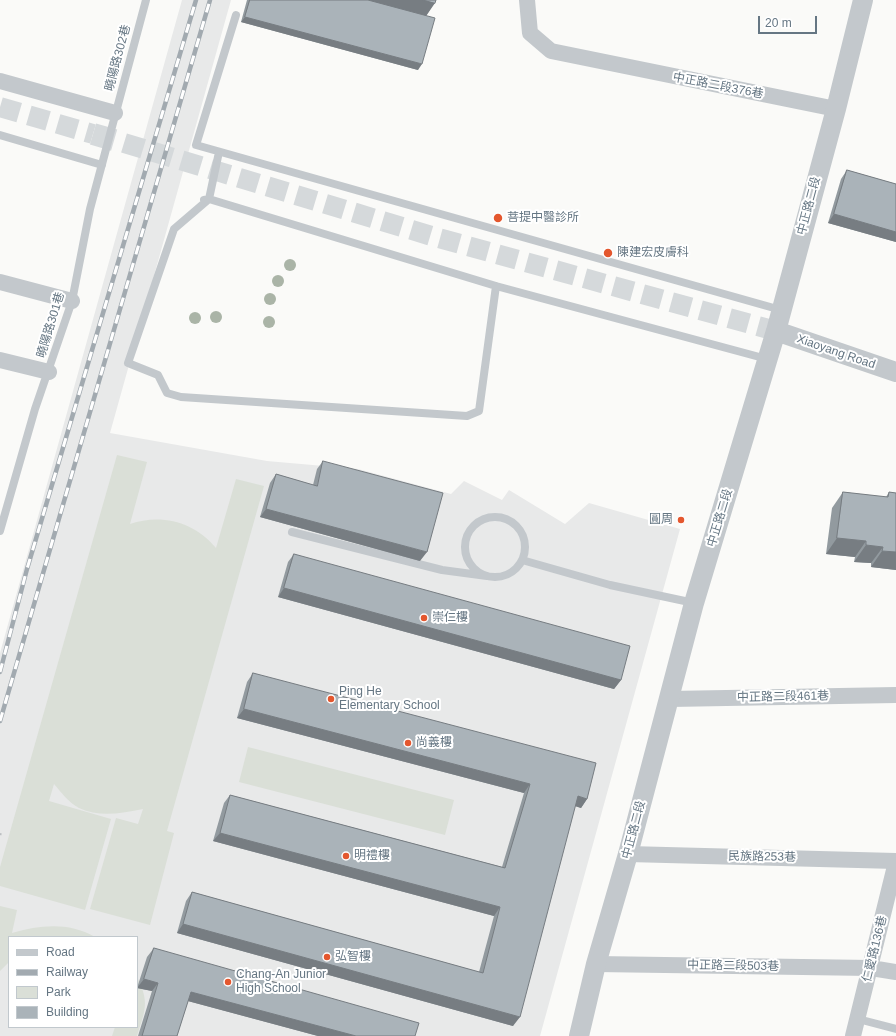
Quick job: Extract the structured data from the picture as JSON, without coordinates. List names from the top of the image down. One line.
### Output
{"streets":{"street":["中正路二段376巷","中正路二段","Xiaoyang Road","中正路二段461巷","民族路253巷","仁愛路136巷","中正路二段503巷"],"lane":["曉陽路302巷","曉陽路301巷"]},"crossings":[["曉陽路302巷","曉陽路301巷"],["中正路二段376巷","中正路二段"],["中正路二段","Xiaoyang Road"],["中正路二段","中正路二段461巷"],["中正路二段","民族路253巷"],["中正路二段","中正路二段503巷"],["民族路253巷","仁愛路136巷"],["仁愛路136巷","中正路二段503巷"]],"places":["菩提中醫診所","陳建宏皮膚科","圓周","崇仁樓","Ping He Elementary School","尚義樓","明禮樓","弘智樓","Chang-An Junior High School"],"legend":["Road","Railway","Park","Building"],"scale_bar":"20 m"}
